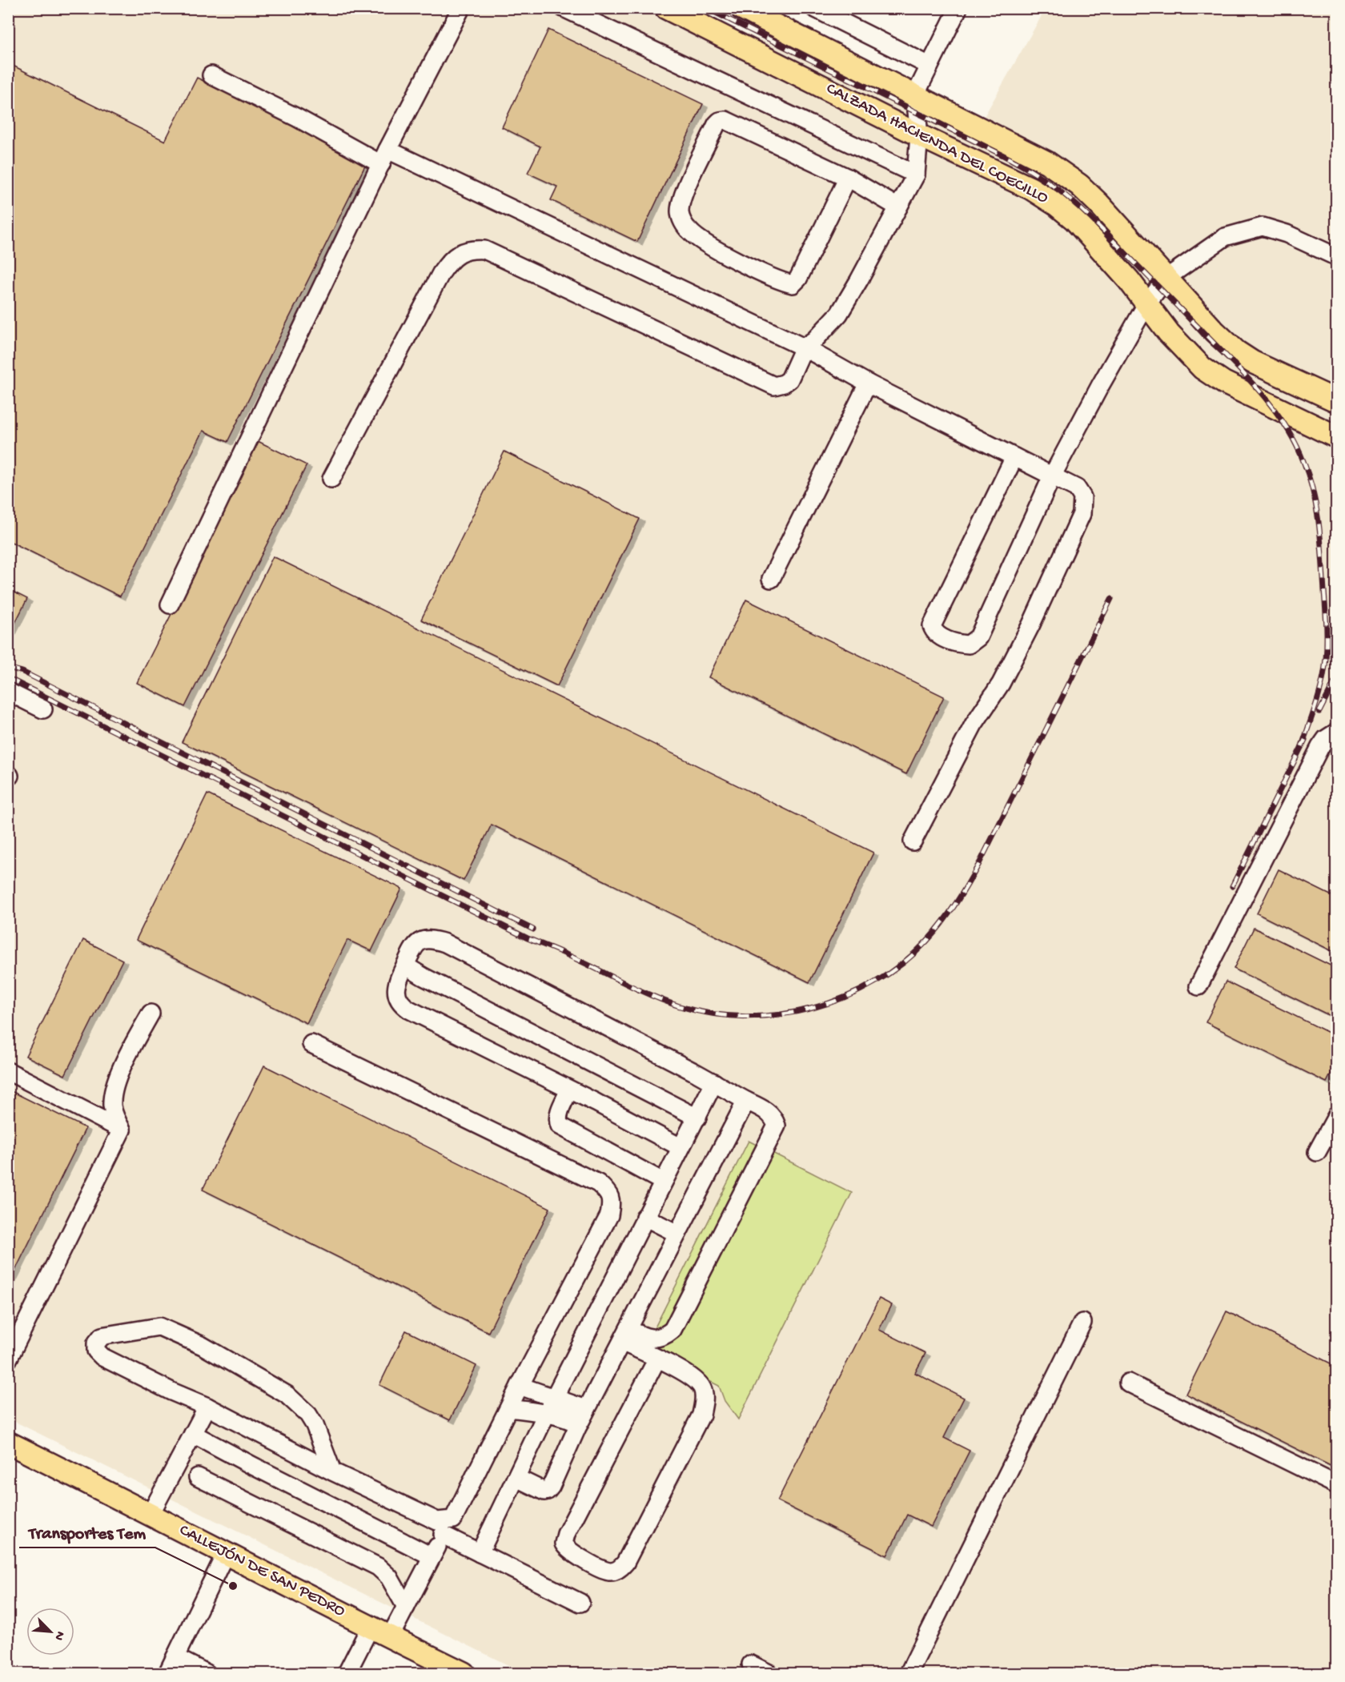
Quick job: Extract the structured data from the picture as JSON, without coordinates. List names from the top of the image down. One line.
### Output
{"streets":{"main road":["CALZADA HACIENDA DEL COECILLO","CALLEJÓN DE SAN PEDRO"]},"places":["Transportes Tem"],"north":"bottom right"}
